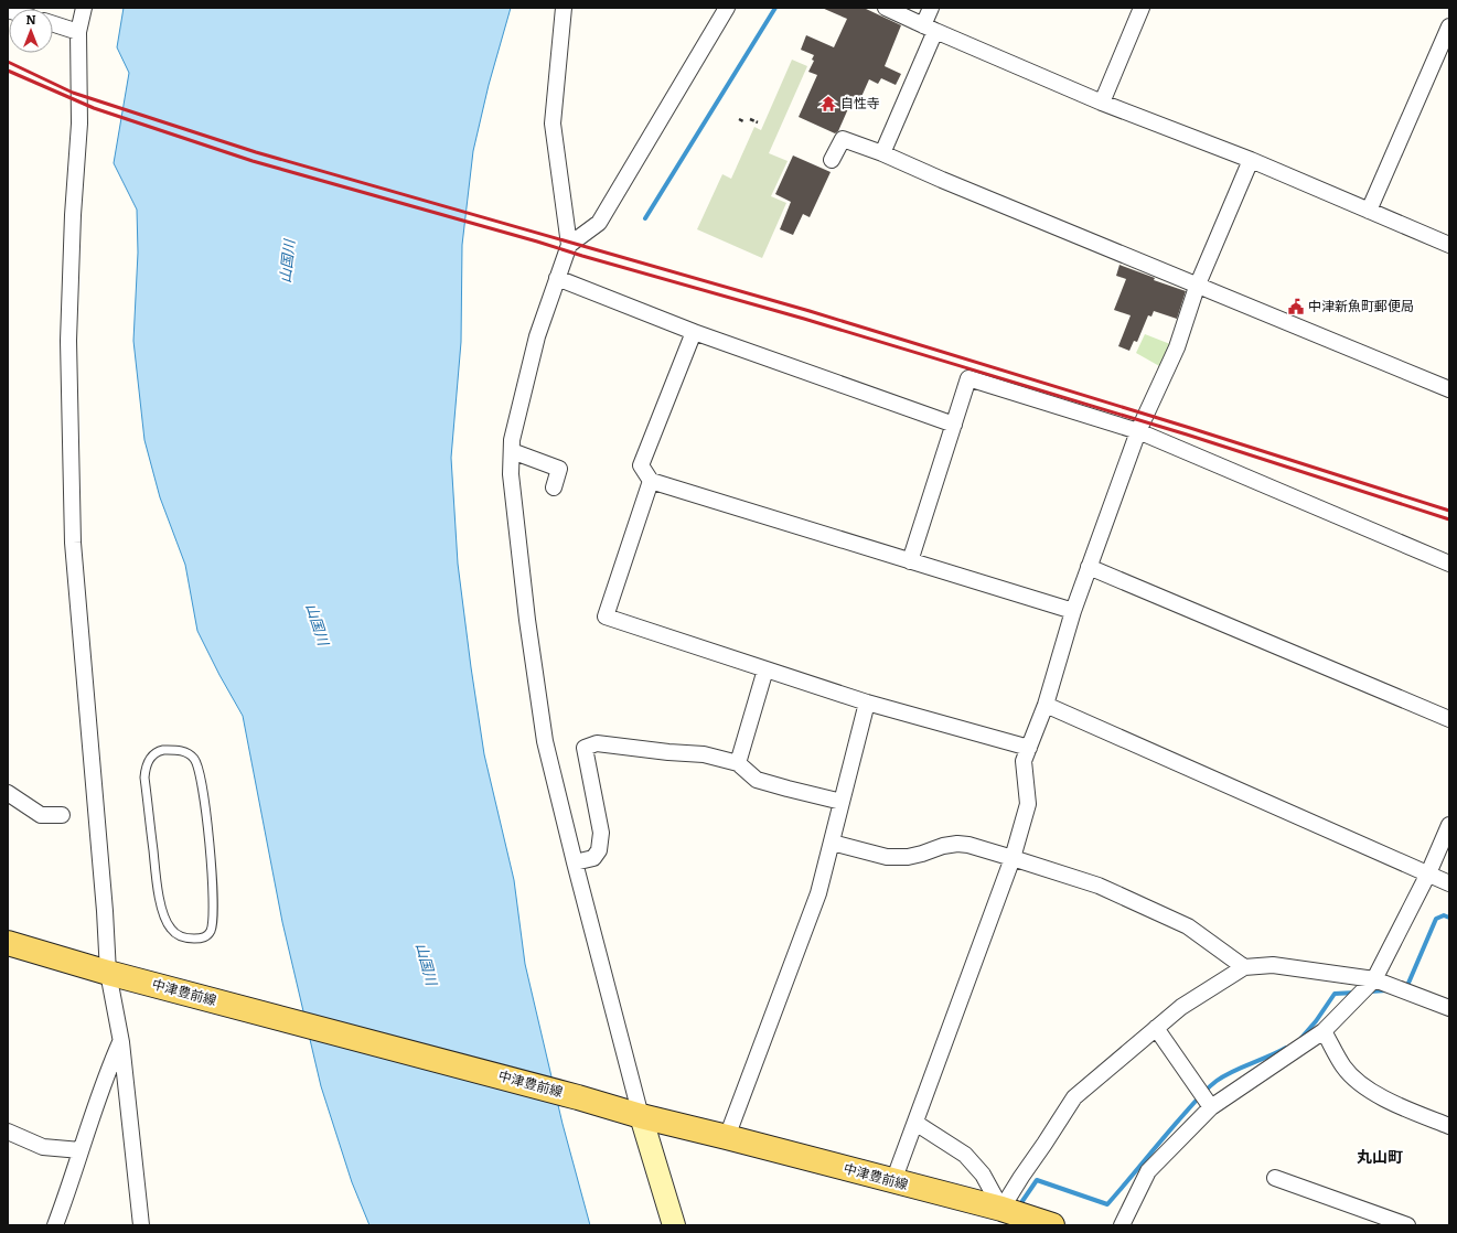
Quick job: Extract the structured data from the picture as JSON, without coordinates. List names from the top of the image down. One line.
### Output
{"streets":{"main road":["中津豊前線"]},"districts":["丸山町"],"water":["山国川"],"places":{"temple":["自性寺"],"public building":["中津新魚町郵便局"]},"north":"top"}
